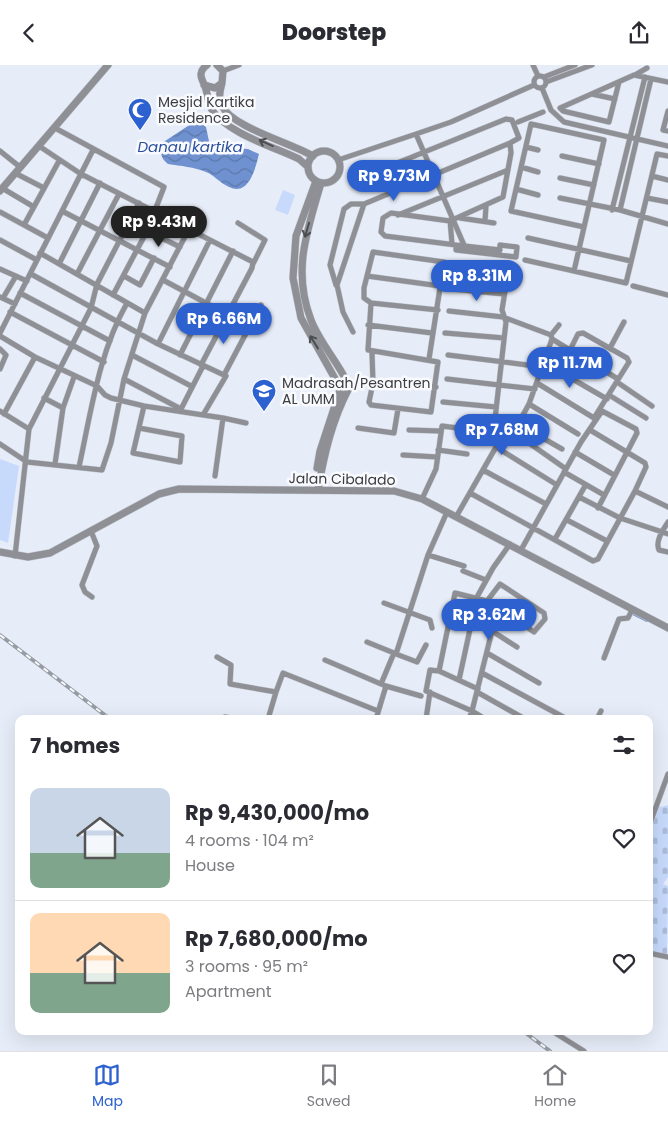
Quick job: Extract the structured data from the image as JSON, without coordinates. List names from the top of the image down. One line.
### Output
{"streets":{"street":["Jalan Cibalado"]},"water":["Danau kartika"],"places":{"mosque":["Mesjid Kartika Residence"],"school or university":["Madrasah/Pesantren AL UMM"]},"page":{"header":"Doorstep","price":["Rp 9.73M","Rp 9.43M","Rp 8.31M","Rp 6.66M","Rp 11.7M","Rp 7.68M","Rp 3.62M"],"heading":"7 homes","list":[{"name":"Rp 9,430,000/mo","note":"4 rooms · 104 m² · House"},{"name":"Rp 7,680,000/mo","note":"3 rooms · 95 m² · Apartment"}],"tabs":["Map","Saved","Home"]}}
